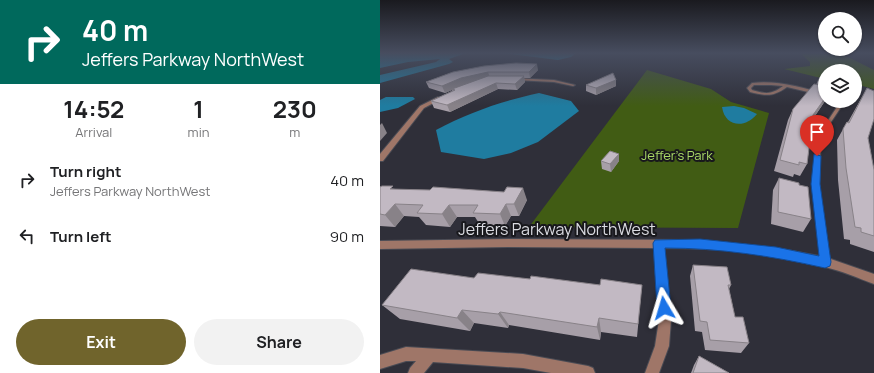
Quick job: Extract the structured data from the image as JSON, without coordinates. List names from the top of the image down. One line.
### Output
{"streets":{"street":["Jeffers Parkway NorthWest"]},"parks":["Jeffer's Park"],"page":{"turn":["40 m","Jeffers Parkway NorthWest"],"eta":["14:52","Arrival","1","min","230","m"],"list":[{"name":"Turn right","note":"Jeffers Parkway NorthWest","value":"40 m"},{"name":"Turn left","value":"90 m"}],"buttons":["Exit","Share"]}}
